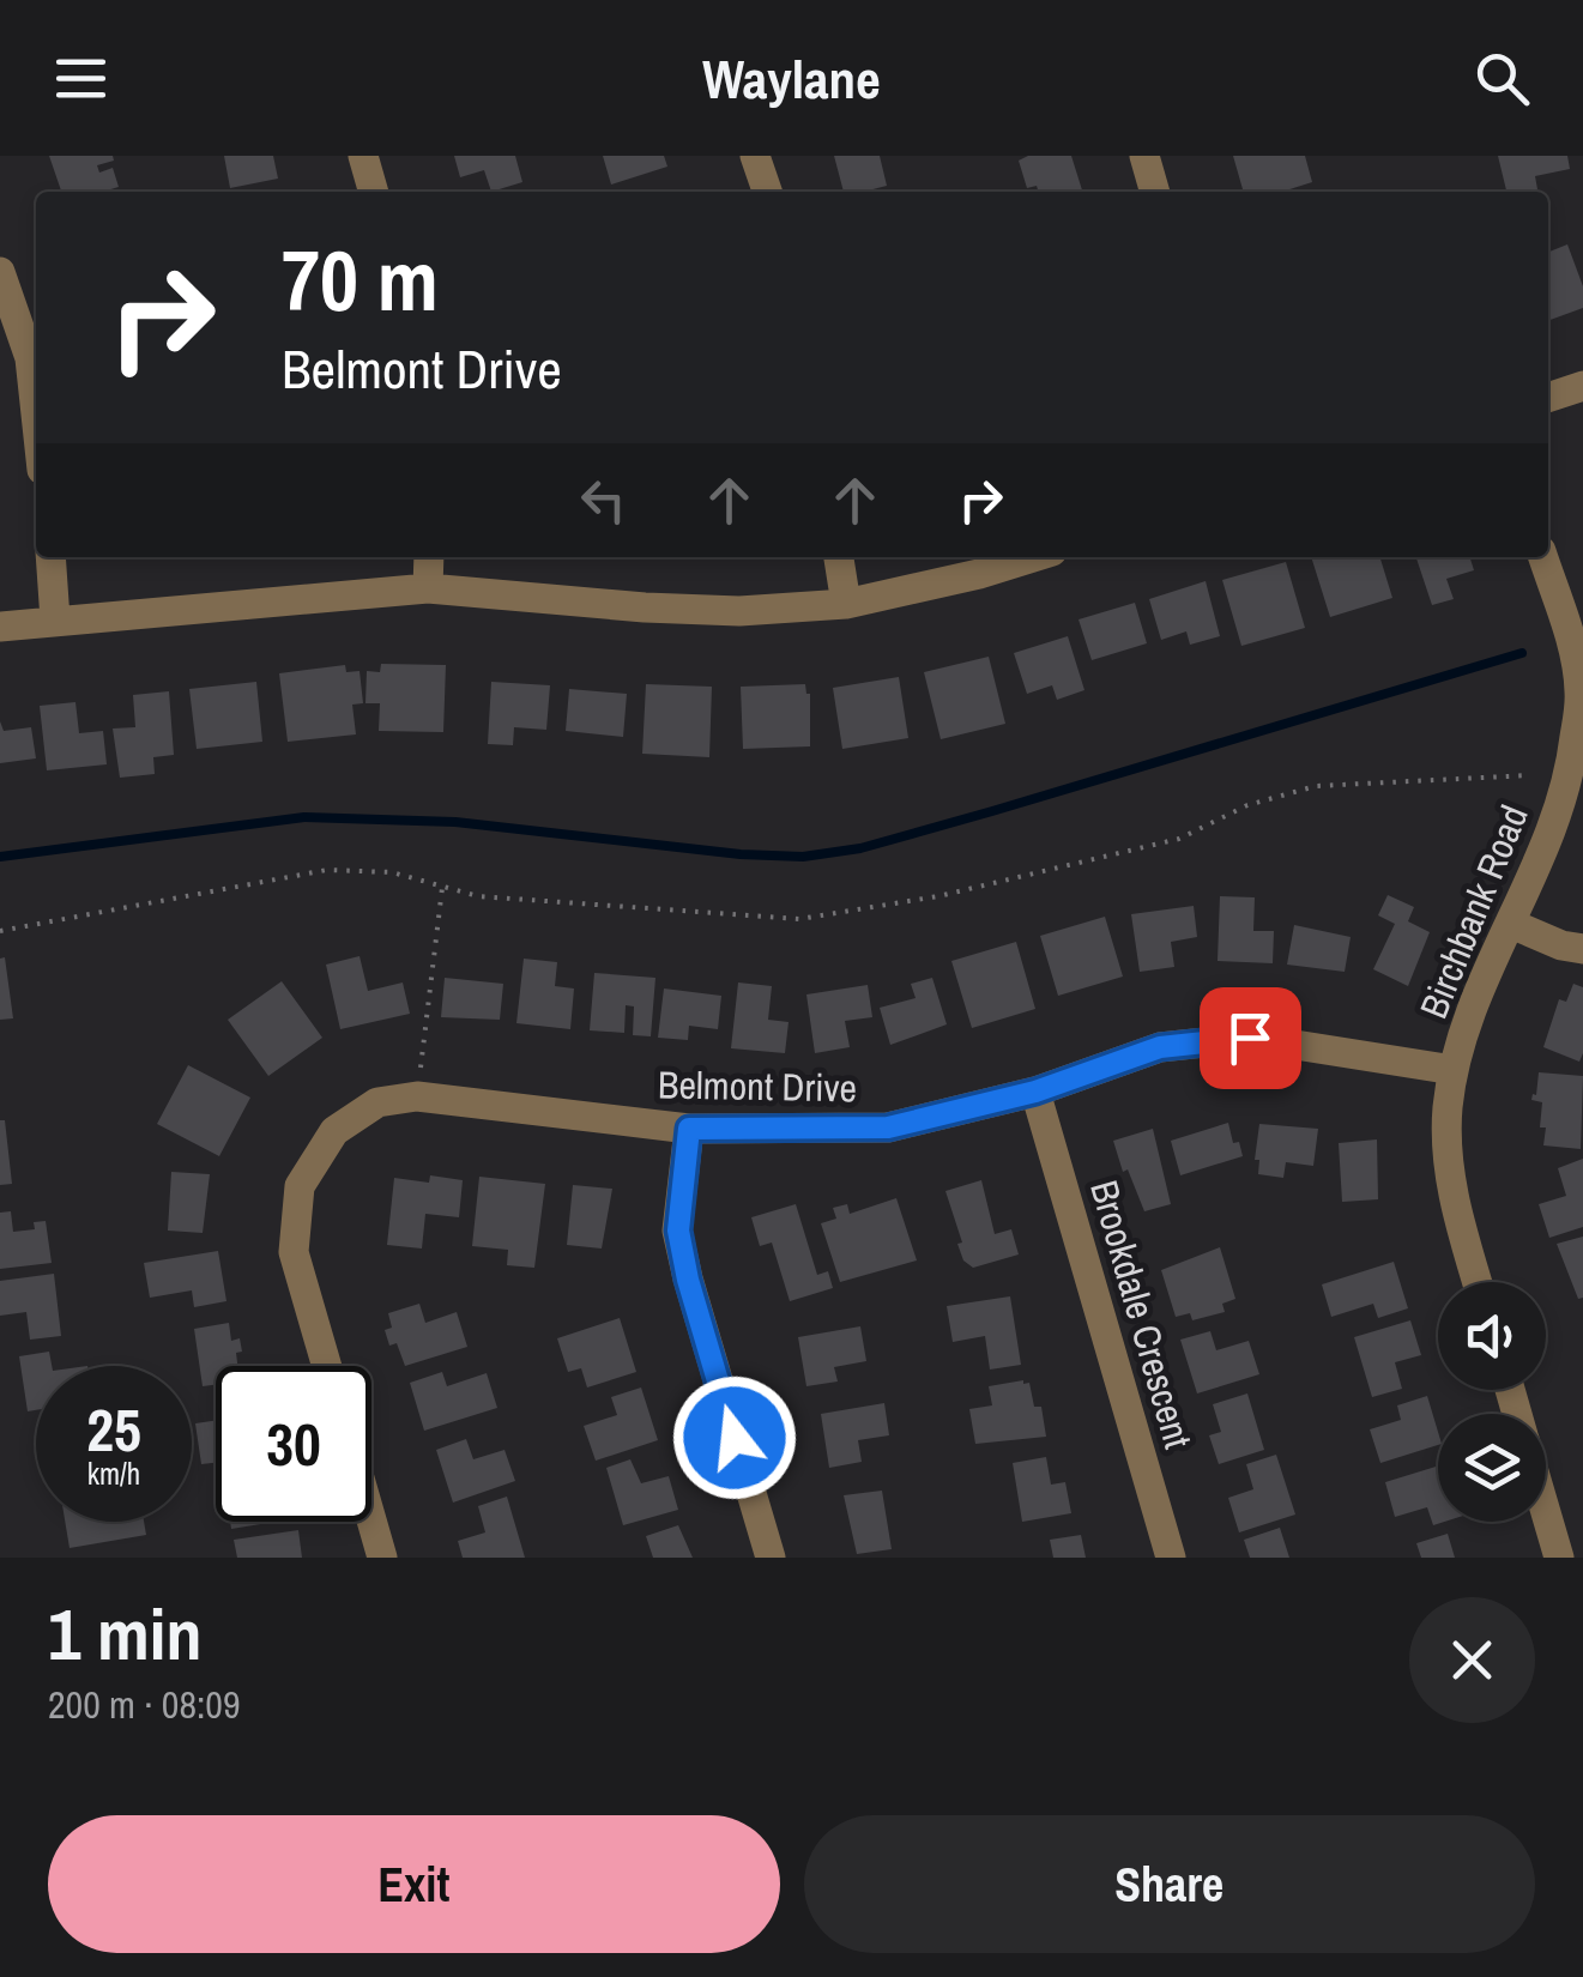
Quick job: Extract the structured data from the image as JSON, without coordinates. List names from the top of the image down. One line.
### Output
{"streets":{"street":["Birchbank Road","Belmont Drive","Brookdale Crescent"]},"crossings":[["Birchbank Road","Belmont Drive"],["Belmont Drive","Brookdale Crescent"]],"page":{"header":"Waylane","turn":["70 m","Belmont Drive"],"speed":"25 km/h","limit":"30","heading":["1 min","200 m · 08:09"],"buttons":["Exit","Share"]}}
